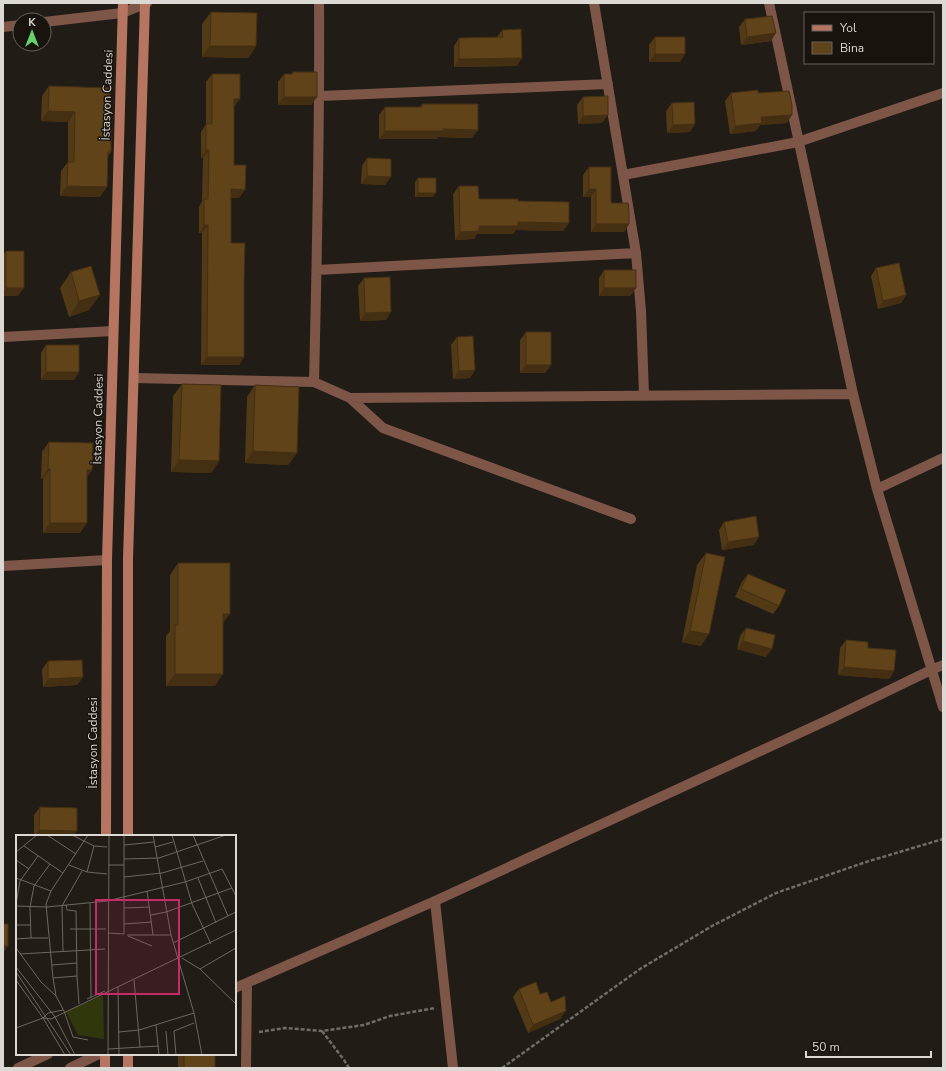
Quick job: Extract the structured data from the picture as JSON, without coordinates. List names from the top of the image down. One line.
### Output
{"streets":{"main road":["İstasyon Caddesi"]},"legend":["Yol","Bina"],"scale_bar":"50 m","north":"top"}
